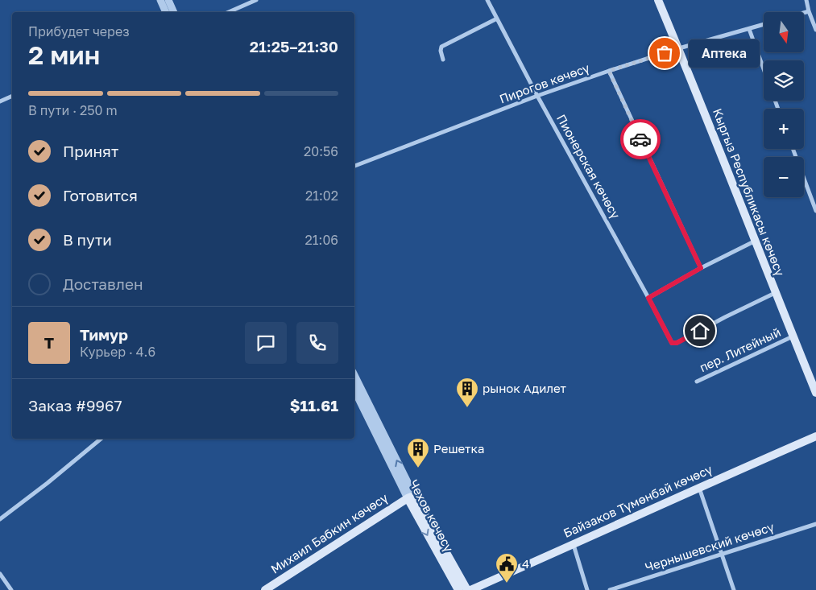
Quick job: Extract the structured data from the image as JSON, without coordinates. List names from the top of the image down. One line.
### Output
{"streets":{"main road":["Кыргыз Республикасы көчөсү","Байзаков Түмөнбай көчөсү","Чехов көчөсү","Михаил Бабкин көчөсү"],"street":["Пирогов көчөсү","Пионерская көчөсү","пер. Литейный","Чернышевский көчөсү"]},"crossings":[["Пирогов көчөсү","Пионерская көчөсү"],["Пирогов көчөсү","Кыргыз Республикасы көчөсү"],["Пионерская көчөсү","Кыргыз Республикасы көчөсү"],["Кыргыз Республикасы көчөсү","пер. Литейный"],["Чехов көчөсү","Михаил Бабкин көчөсү"]],"places":{"other":["Аптека"],"building":["рынок Адилет","Решетка"],"public building":["4"]},"north":"bottom","page":{"map_buttons":["+","−"],"heading":["2 мин","Прибудет через","21:25–21:30"],"panel":["Тимур","Курьер · 4.6","Заказ #9967","$11.61"],"bubble":"Аптека","bar":"В пути · 250 m","list":[["Принят","20:56"],["Готовится","21:02"],["В пути","21:06"],"Доставлен"],"round":"Т"}}
